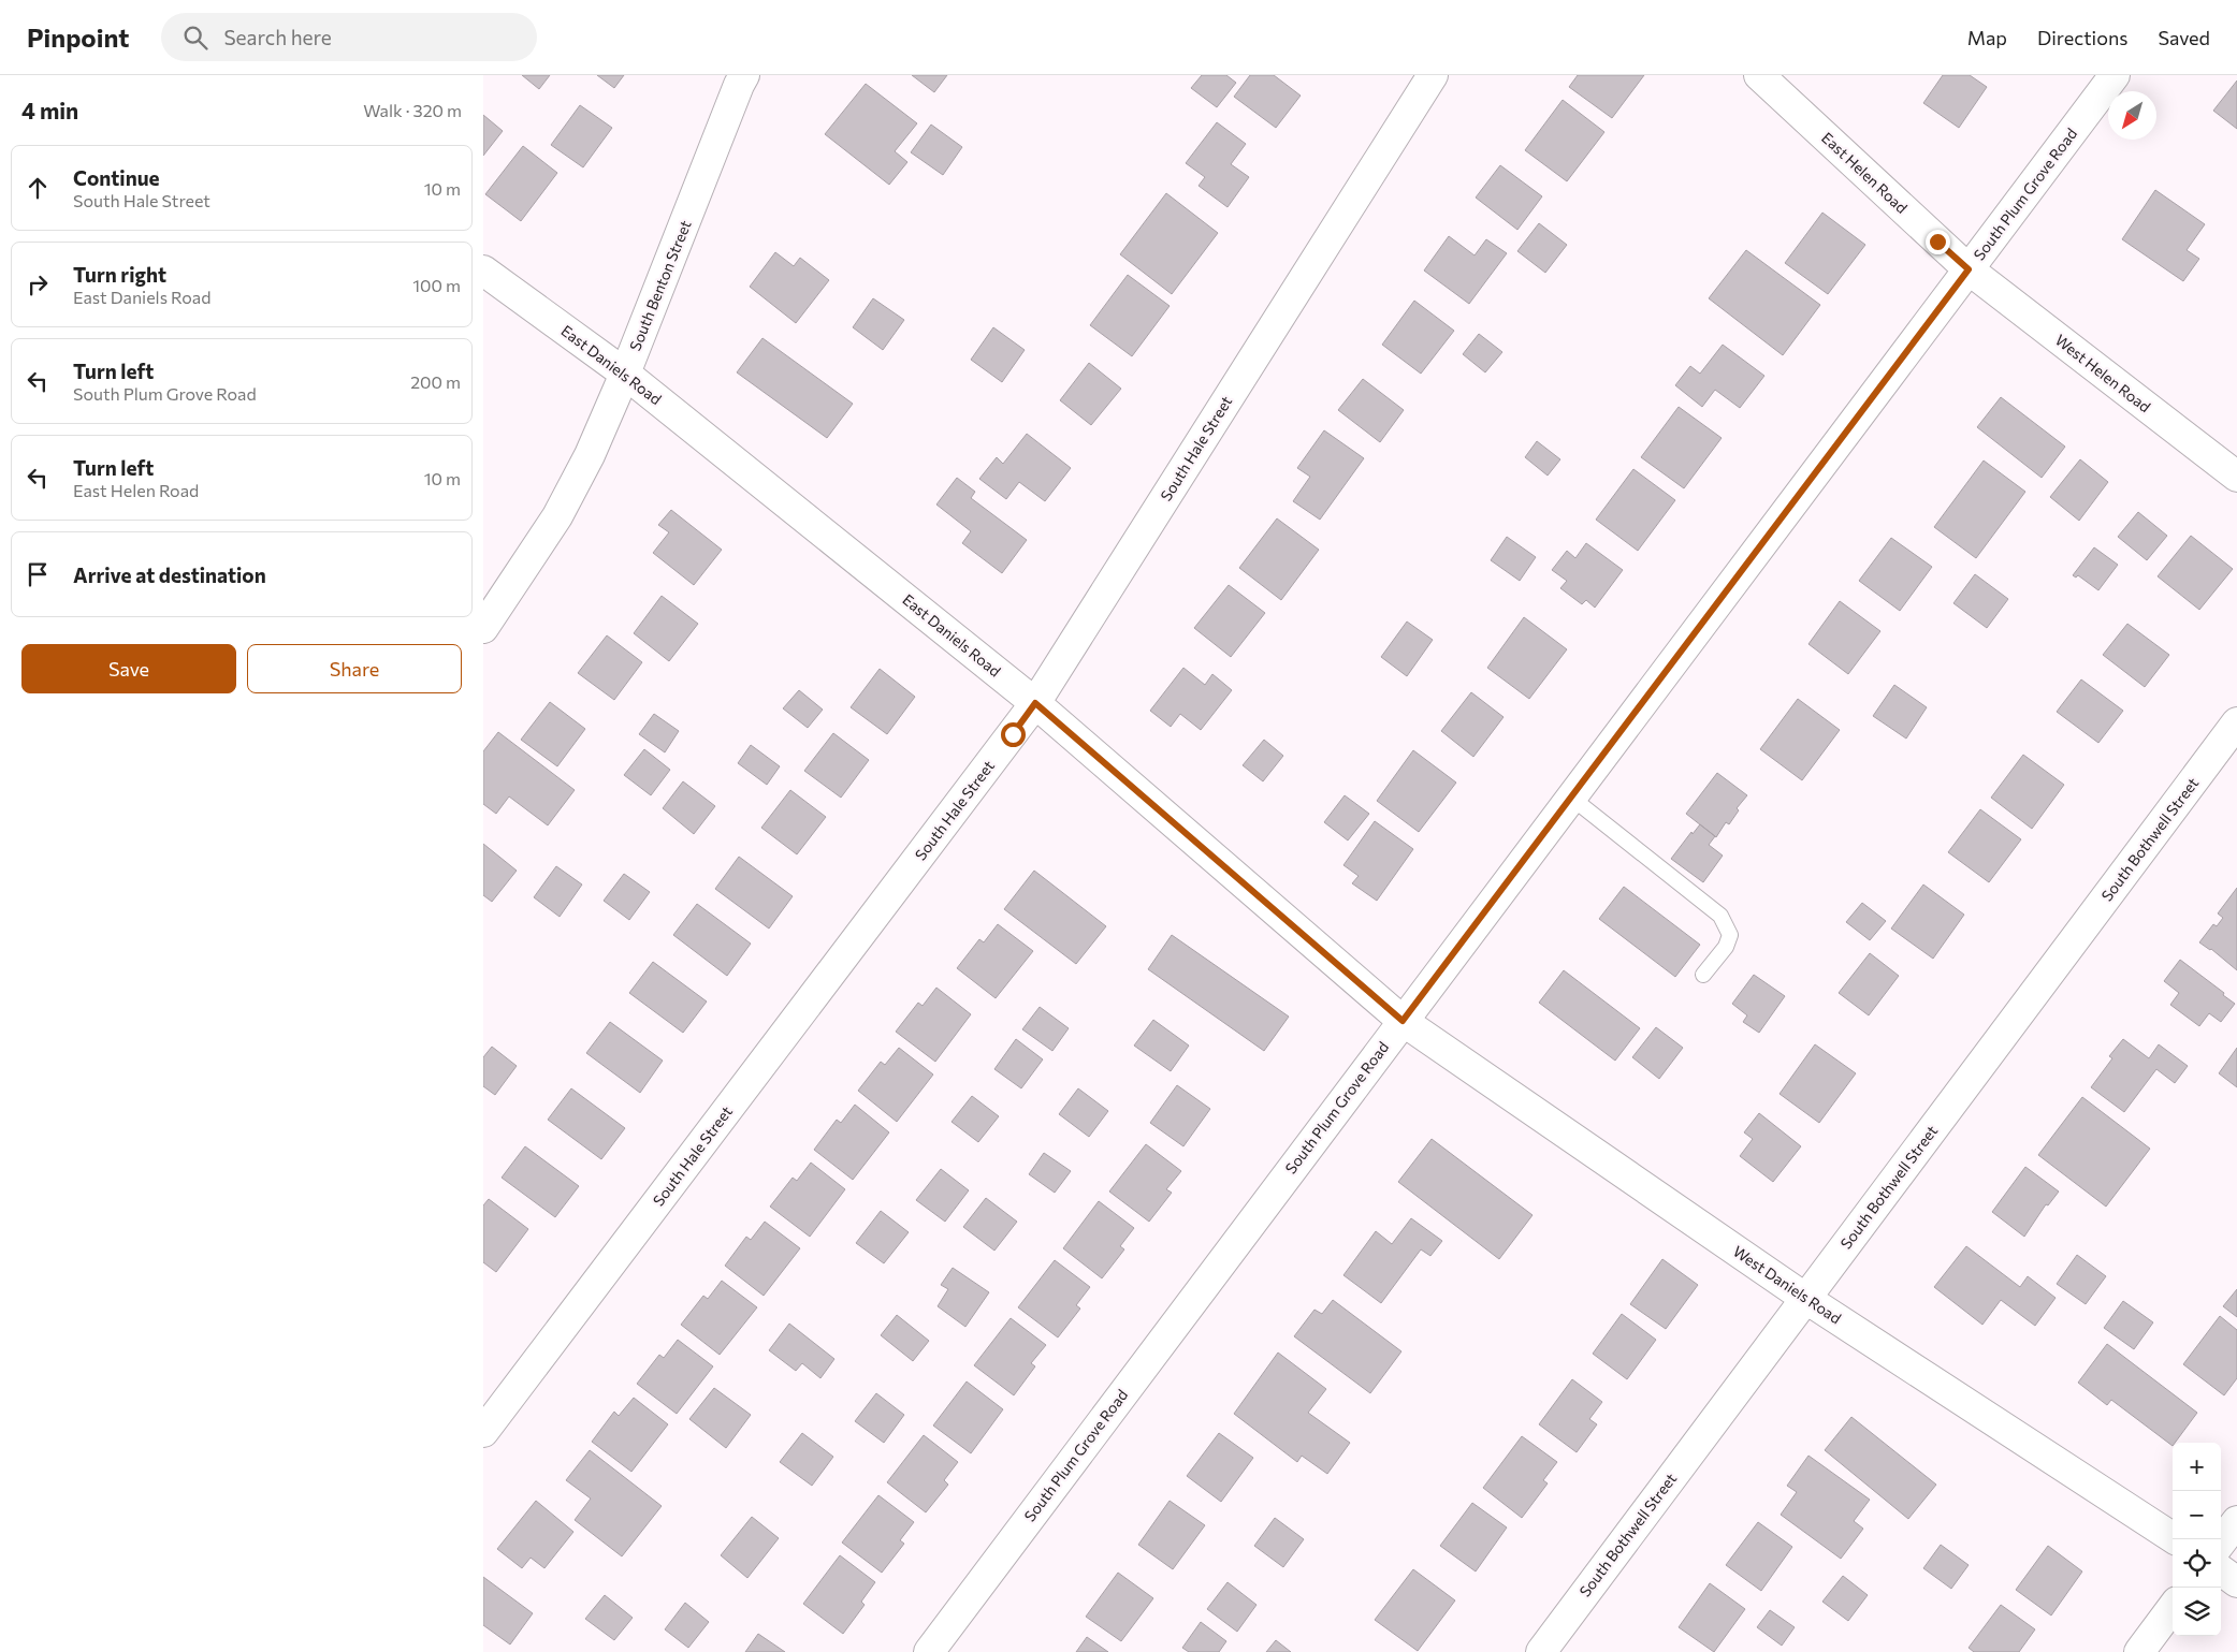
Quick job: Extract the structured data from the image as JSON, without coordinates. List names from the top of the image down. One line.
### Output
{"streets":{"street":["East Helen Road","South Plum Grove Road","South Benton Street","East Daniels Road","West Helen Road","South Hale Street","South Bothwell Street","West Daniels Road"]},"crossings":[["East Helen Road","South Plum Grove Road"],["East Helen Road","West Helen Road"],["South Plum Grove Road","East Daniels Road"],["South Plum Grove Road","West Helen Road"],["South Plum Grove Road","West Daniels Road"],["South Benton Street","East Daniels Road"],["East Daniels Road","South Hale Street"],["East Daniels Road","West Daniels Road"],["South Bothwell Street","West Daniels Road"]],"north":"bottom left","page":{"header":"Pinpoint","search":"Search here","nav":["Map","Directions","Saved"],"heading":["4 min","Walk · 320 m"],"list":[["Continue","South Hale Street","10 m"],["Turn right","East Daniels Road","100 m"],["Turn left","South Plum Grove Road","200 m"],["Turn left","East Helen Road","10 m"],"Arrive at destination"],"buttons":["Save","Share"],"map_buttons":["+","−"]}}
